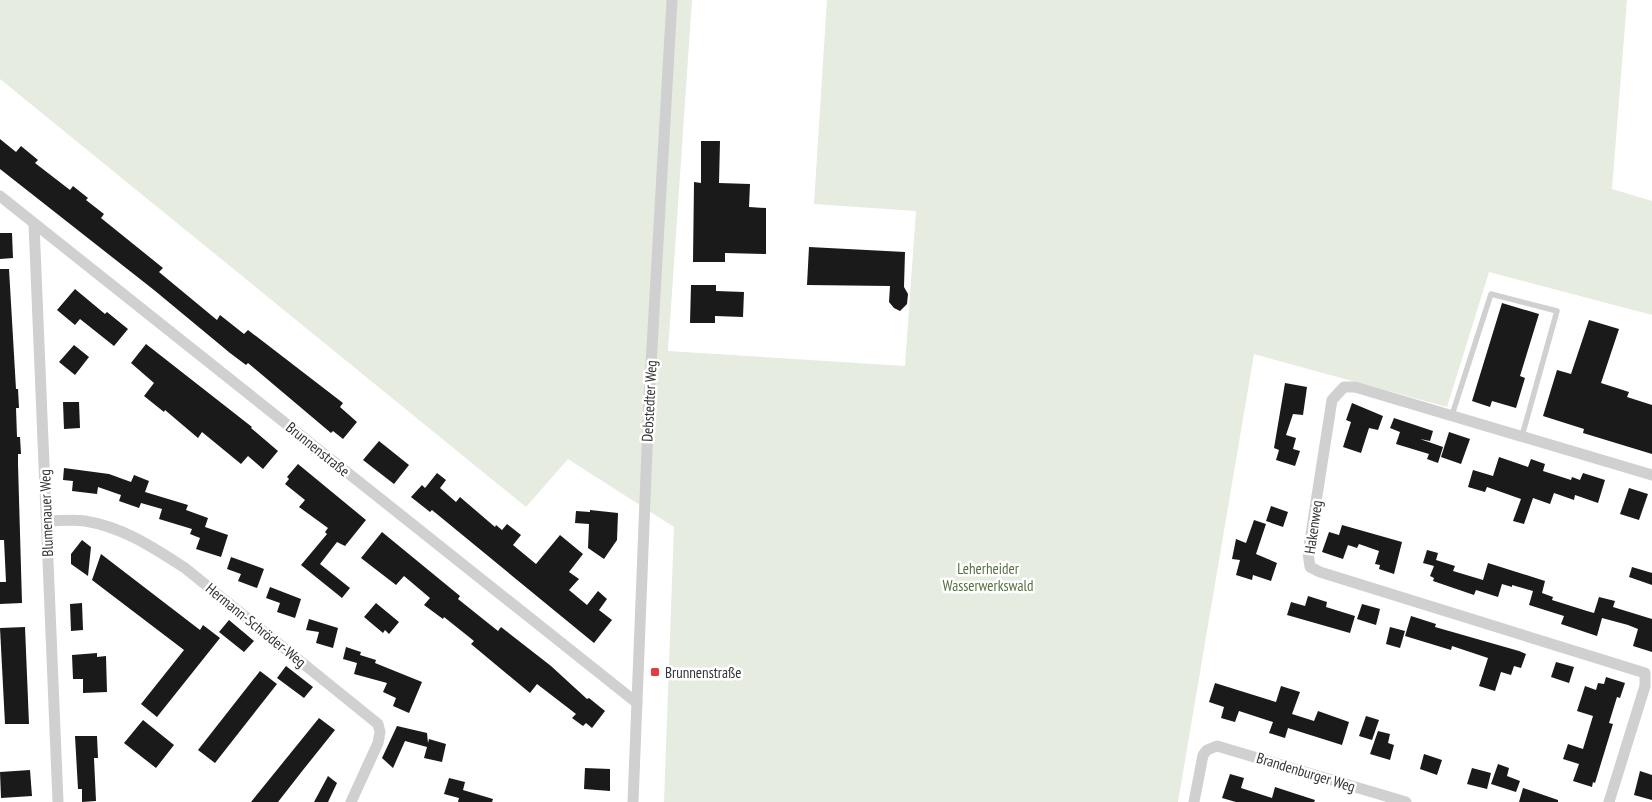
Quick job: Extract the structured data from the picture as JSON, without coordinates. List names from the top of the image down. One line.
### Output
{"streets":{"street":["Debstedter Weg","Brunnenstraße","Blumenauer Weg","Hakenweg","Hermann-Schröder-Weg","Brandenburger Weg"]},"crossings":[["Debstedter Weg","Brunnenstraße"],["Brunnenstraße","Blumenauer Weg"],["Blumenauer Weg","Hermann-Schröder-Weg"]],"parks":["Leherheider Wasserwerkswald"],"places":{"transit":["Brunnenstraße"]}}
